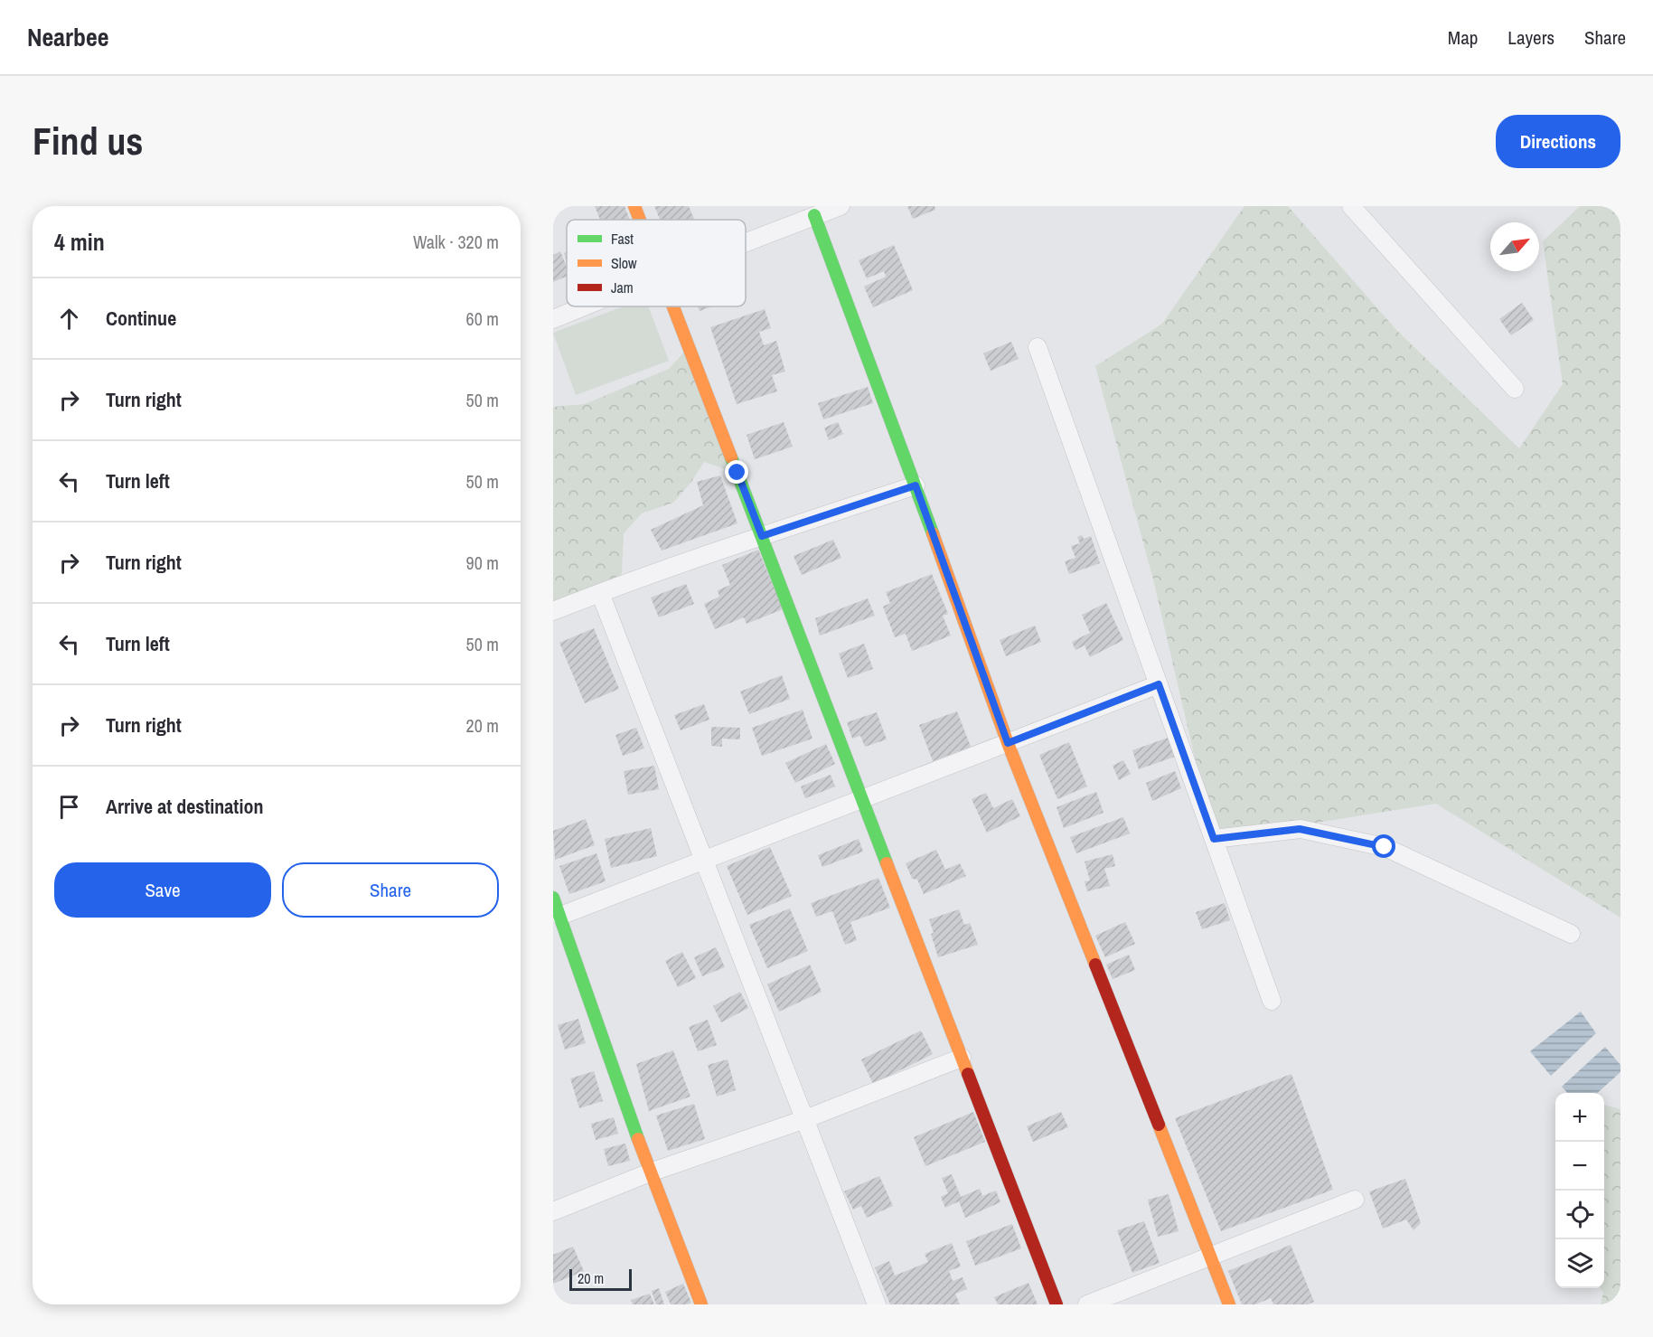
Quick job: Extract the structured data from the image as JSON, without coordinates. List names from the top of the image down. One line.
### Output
{"legend":["Fast","Slow","Jam"],"scale_bar":"20 m","north":"top right","page":{"header":"Nearbee","nav":["Map","Layers","Share"],"buttons":["Directions",["Save","Share"]],"title":"Find us","heading":["4 min","Walk · 320 m"],"list":[["Continue","60 m"],["Turn right","50 m"],["Turn left","50 m"],["Turn right","90 m"],["Turn left","50 m"],["Turn right","20 m"],"Arrive at destination"],"map_buttons":["+","−"],"scale":"20 m"}}
